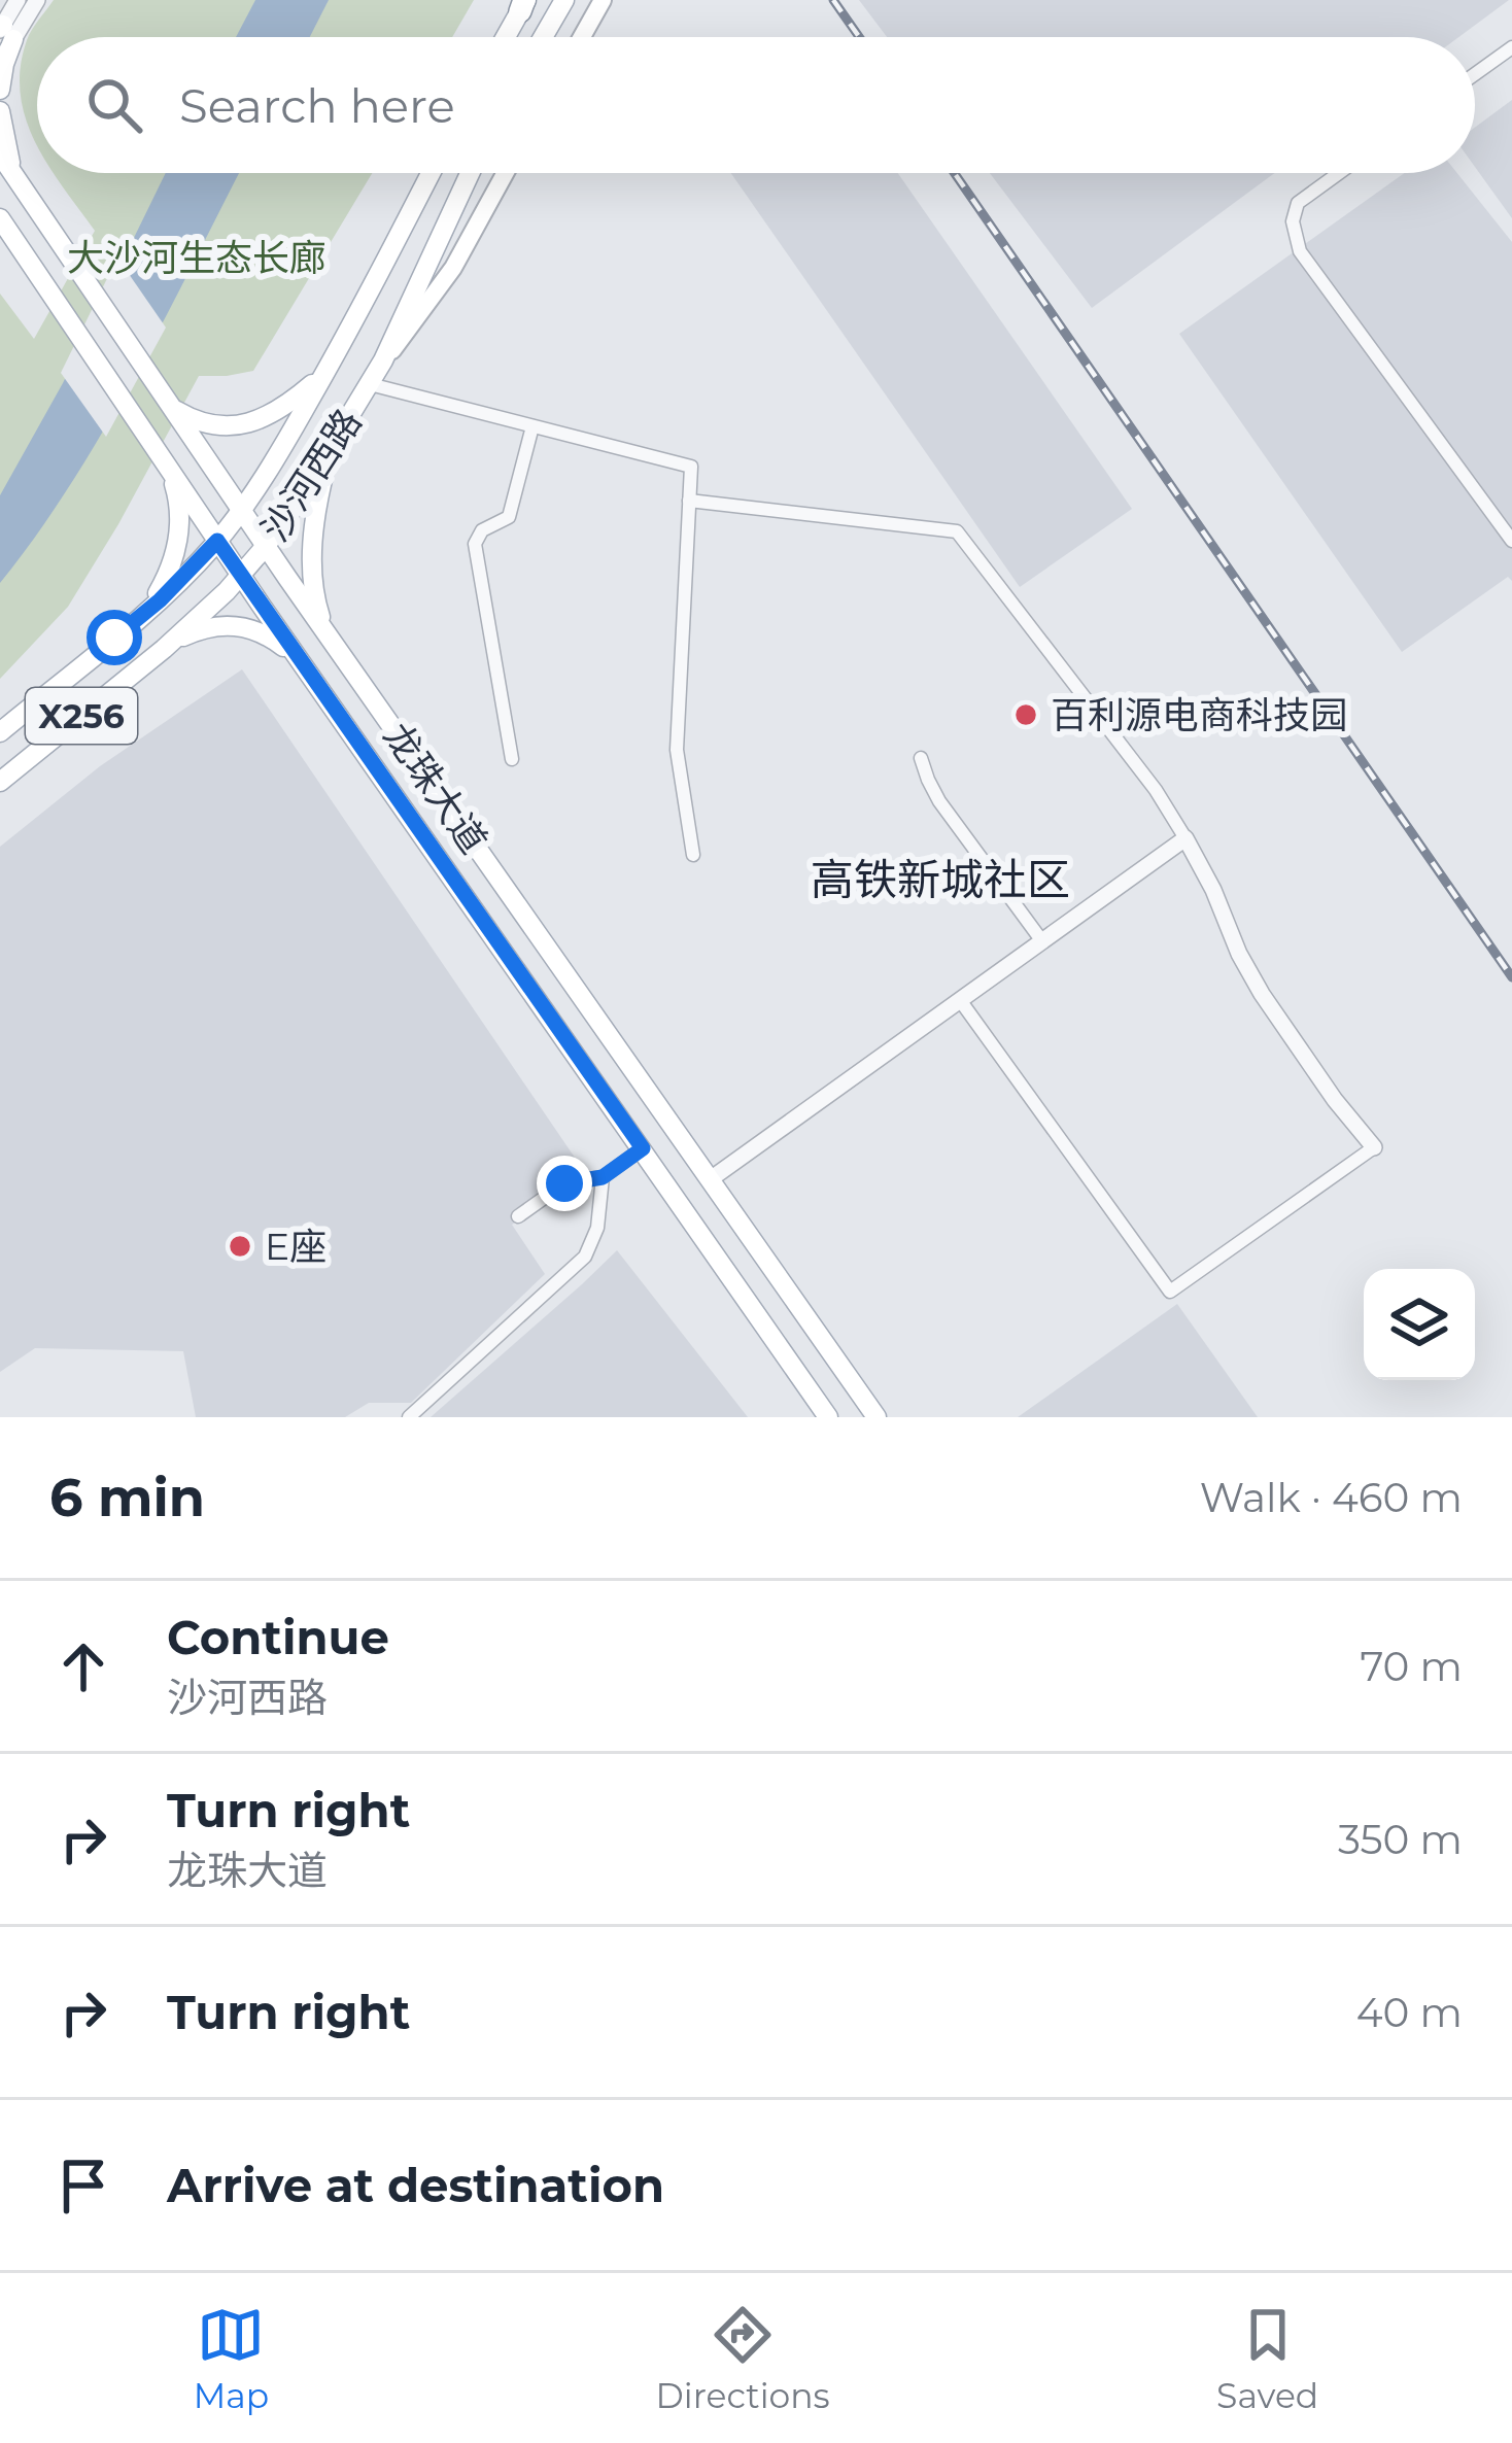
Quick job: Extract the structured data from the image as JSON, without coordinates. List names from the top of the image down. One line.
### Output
{"streets":{"main road":["沙河西路","X256","龙珠大道"]},"crossings":[["沙河西路","X256"],["沙河西路","龙珠大道"],["X256","龙珠大道"]],"districts":["高铁新城社区"],"parks":["大沙河生态长廊"],"places":["百利源电商科技园","E座"],"page":{"search":"Search here","heading":["6 min","Walk · 460 m"],"list":[["Continue","沙河西路","70 m"],["Turn right","龙珠大道","350 m"],["Turn right","40 m"],"Arrive at destination"],"nav":["Map","Directions","Saved"]}}
